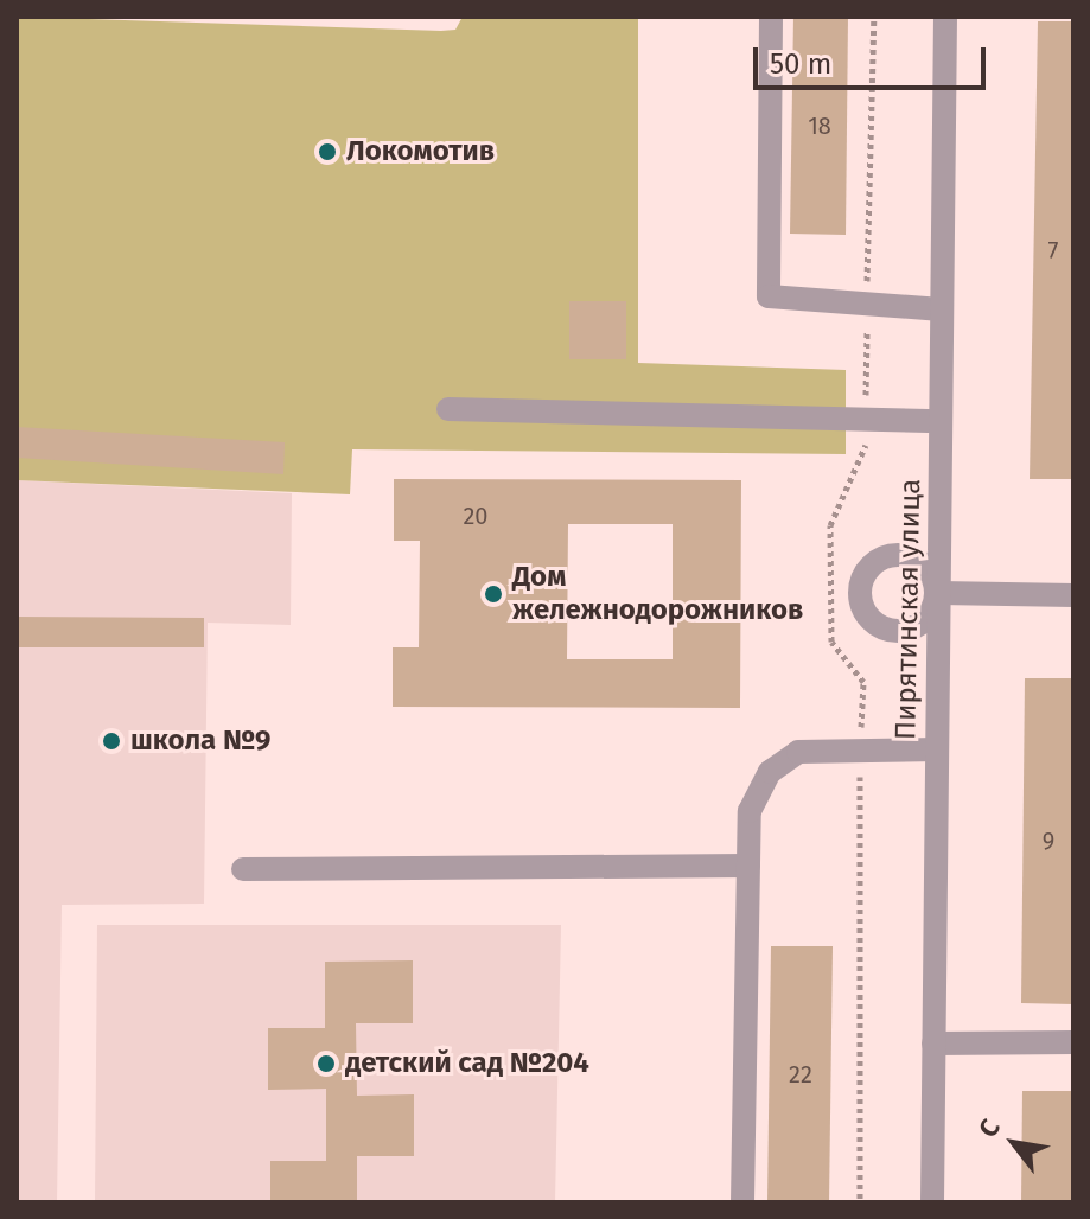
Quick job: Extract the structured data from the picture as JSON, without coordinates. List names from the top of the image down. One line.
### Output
{"streets":{"street":["Пирятинская улица"]},"places":["Локомотив","Дом жележнодорожников","школа №9","детский сад №204"],"house_numbers":["18","7","20","9","22"],"scale_bar":"50 m","north":"top left"}
